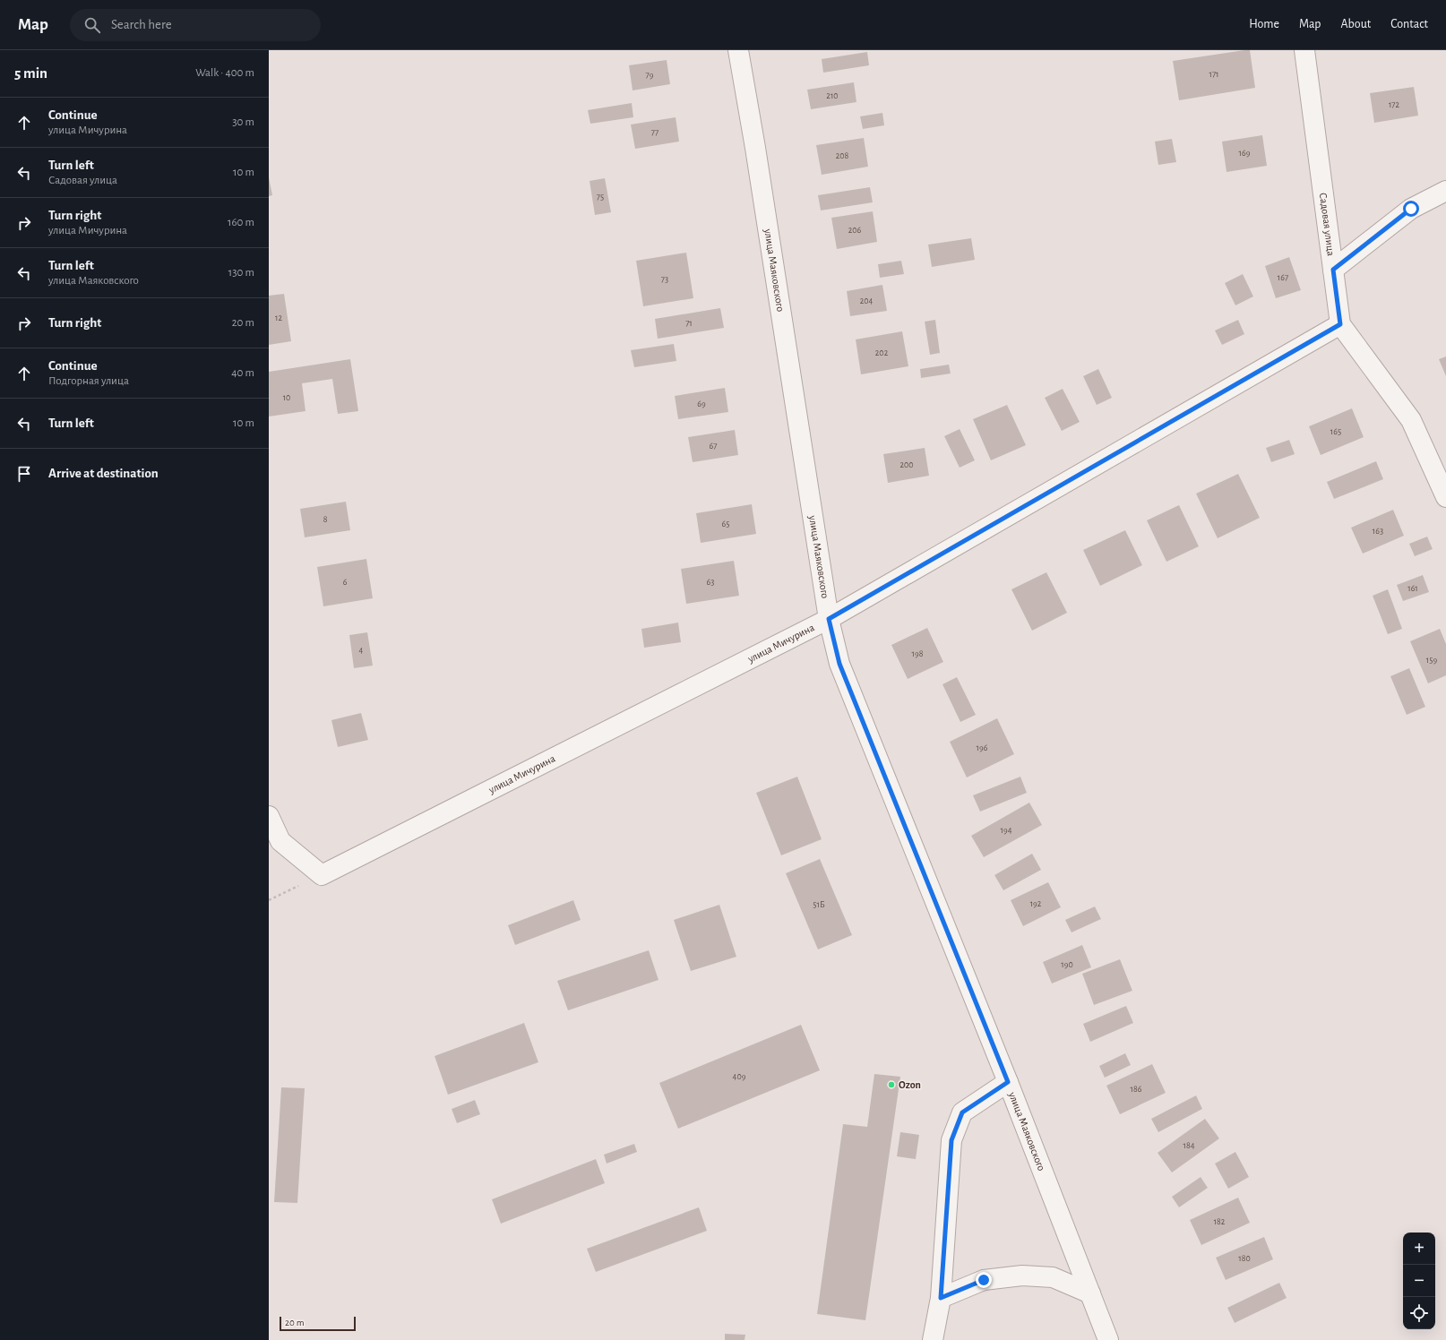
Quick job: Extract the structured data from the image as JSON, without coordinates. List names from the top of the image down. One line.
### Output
{"streets":{"street":["Садовая улица","улица Маяковского","улица Мичурина"]},"crossings":[["Садовая улица","улица Мичурина"],["улица Маяковского","улица Мичурина"]],"places":["Ozon"],"house_numbers":["171","79","210","172","77","169","208","75","206","167","73","204","12","71","202","10","69","165","67","200","8","65","163","6","63","161","4","198","159","196","194","192","51Б","190","409","186","184","182","180"],"scale_bar":"20 m","page":{"header":"Map","search":"Search here","nav":["Home","Map","About","Contact"],"heading":["5 min","Walk · 400 m"],"list":[["Continue","улица Мичурина","30 m"],["Turn left","Садовая улица","10 m"],["Turn right","улица Мичурина","160 m"],["Turn left","улица Маяковского","130 m"],["Turn right","20 m"],["Continue","Подгорная улица","40 m"],["Turn left","10 m"],"Arrive at destination"],"map_buttons":["+","−"],"scale":"20 m"}}
